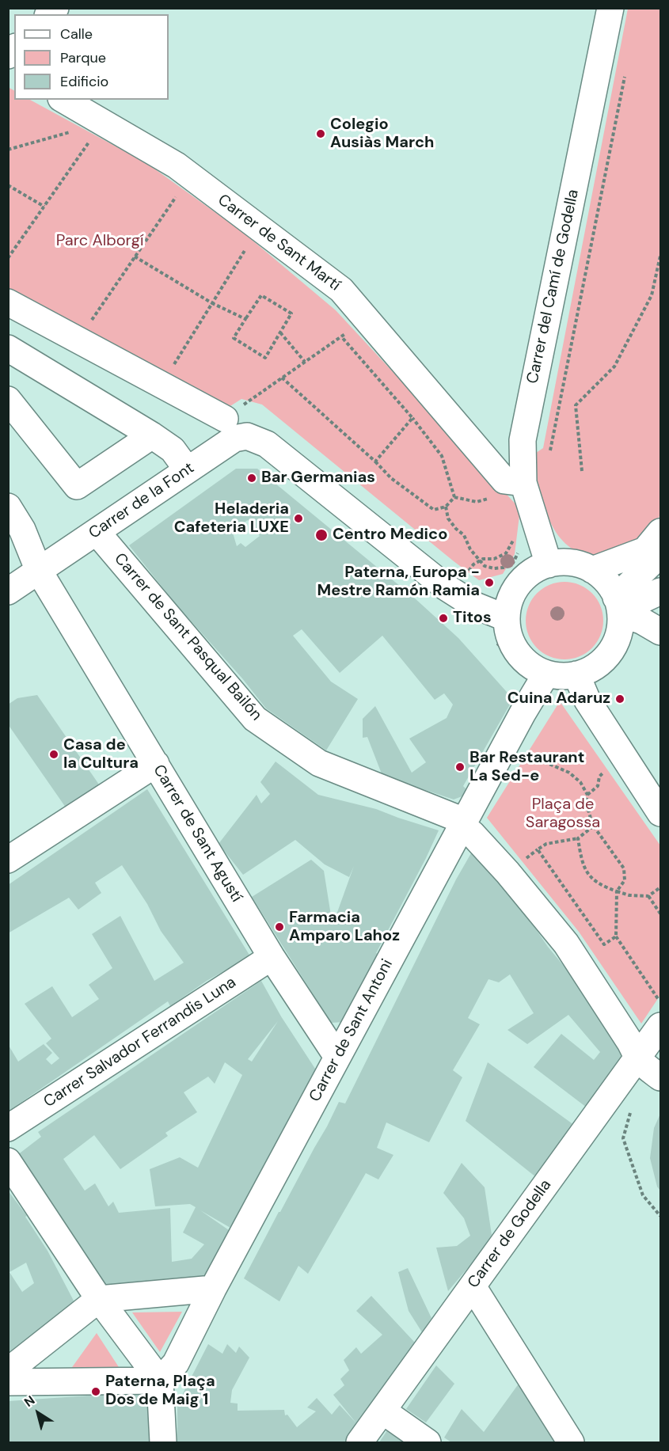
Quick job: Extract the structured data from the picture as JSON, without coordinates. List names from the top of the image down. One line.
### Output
{"streets":{"street":["Carrer de Sant Martí","Carrer del Camí de Godella","Carrer de la Font","Carrer de Sant Pasqual Bailón","Carrer de Sant Agustí","Carrer de Sant Antoni","Carrer Salvador Ferrandis Luna","Carrer de Godella"]},"crossings":[["Carrer de Sant Martí","Carrer del Camí de Godella"],["Carrer del Camí de Godella","Carrer de Sant Antoni"],["Carrer de la Font","Carrer de Sant Pasqual Bailón"],["Carrer de la Font","Carrer de Sant Agustí"],["Carrer de Sant Pasqual Bailón","Carrer de Sant Antoni"],["Carrer de Sant Agustí","Carrer de Sant Antoni"],["Carrer de Sant Agustí","Carrer Salvador Ferrandis Luna"]],"parks":["Parc Alborgí","Plaça de Saragossa"],"places":["Colegio Ausiàs March","Bar Germanias","Heladeria Cafeteria LUXE","Centro Medico","Paterna, Europa - Mestre Ramón Ramia","Titos","Cuina Adaruz","Casa de la Cultura","Bar Restaurant La Sed-e","Farmacia Amparo Lahoz","Paterna, Plaça Dos de Maig 1"],"legend":["Calle","Parque","Edificio"],"north":"top left"}
